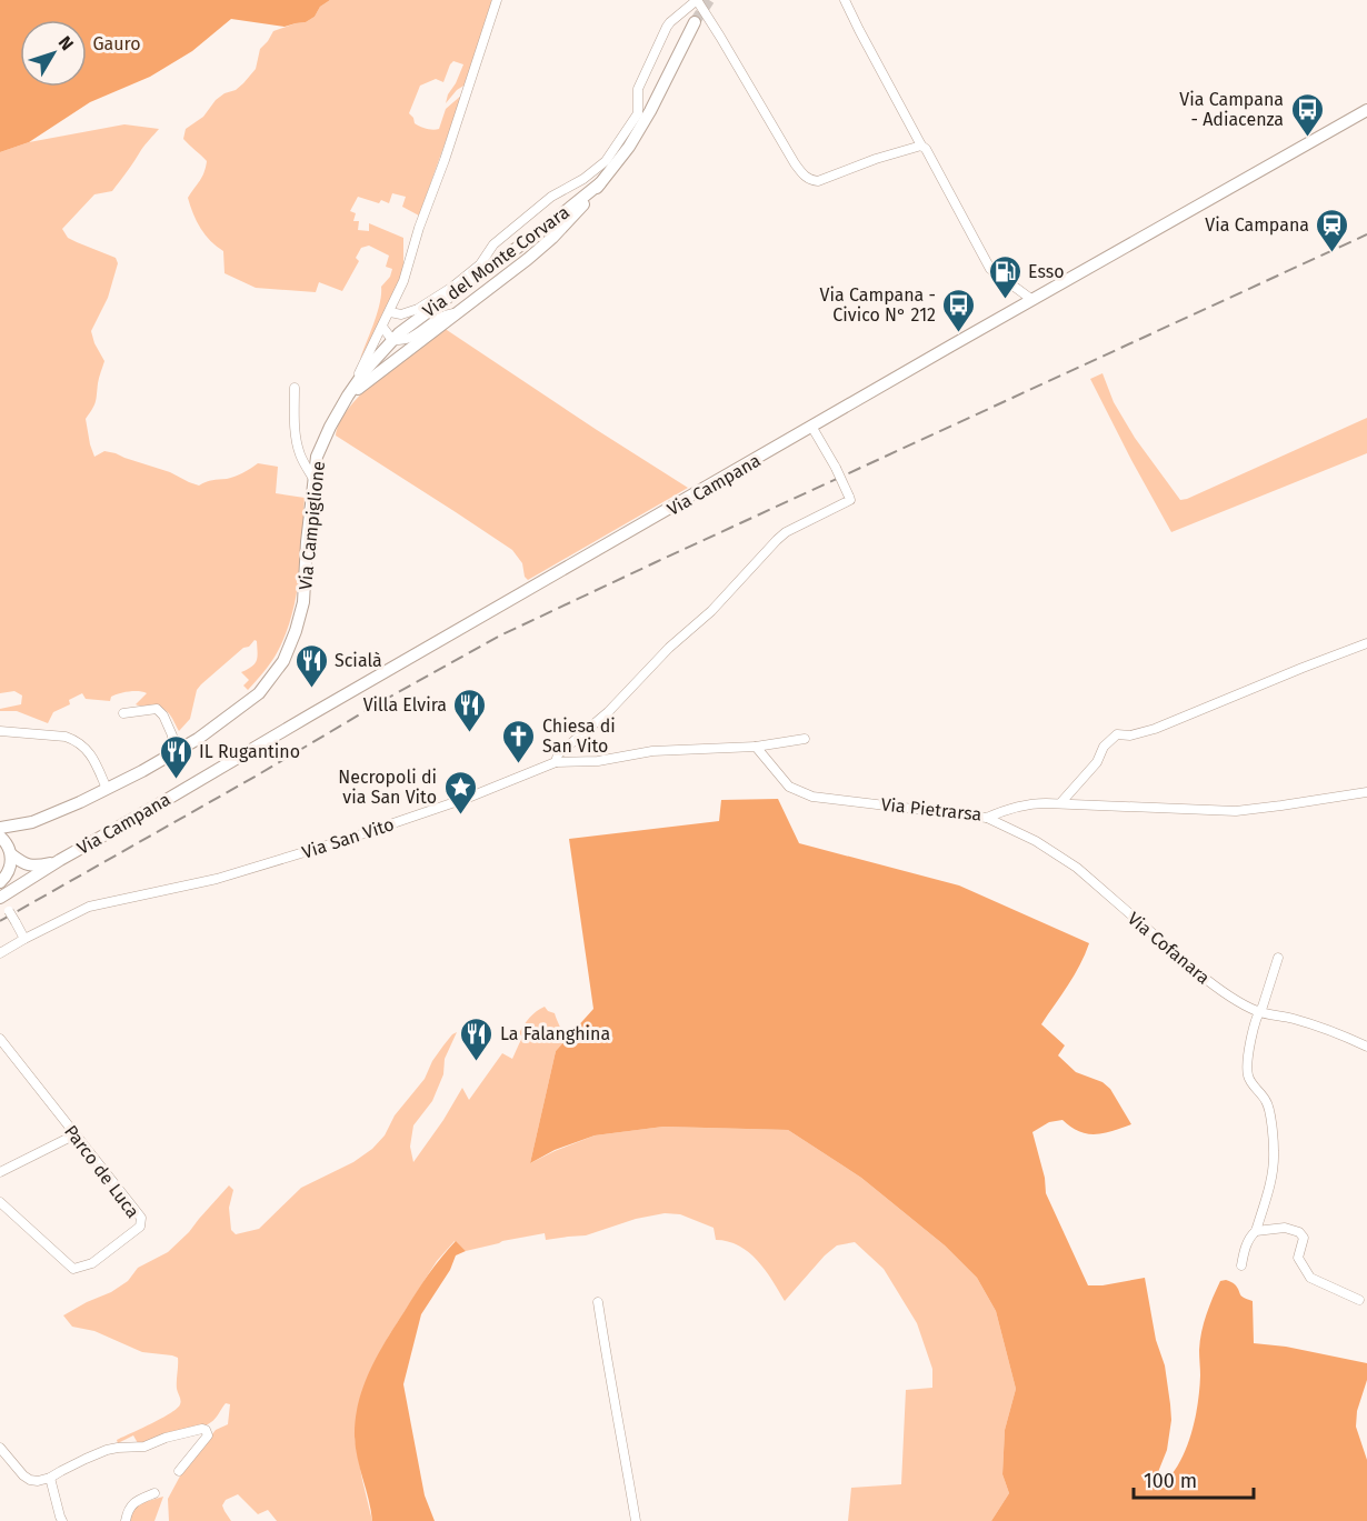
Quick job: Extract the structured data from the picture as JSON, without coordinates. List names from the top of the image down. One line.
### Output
{"streets":{"street":["Via del Monte Corvara","Via Campana","Via Campiglione","Via Pietrarsa","Via San Vito","Via Cofanara","Parco de Luca"]},"crossings":[["Via del Monte Corvara","Via Campiglione"],["Via Campana","Via Campiglione"],["Via Campana","Via San Vito"],["Via Pietrarsa","Via Cofanara"]],"parks":["Gauro"],"places":{"bus stop":["Via Campana - Adiacenza","Via Campana - Civico N° 212"],"station":["Via Campana"],"fuel station":["Esso"],"restaurant":["Scialà","Villa Elvira","IL Rugantino","La Falanghina"],"church":["Chiesa di San Vito"],"place":["Necropoli di via San Vito"]},"scale_bar":"100 m","north":"top right"}
